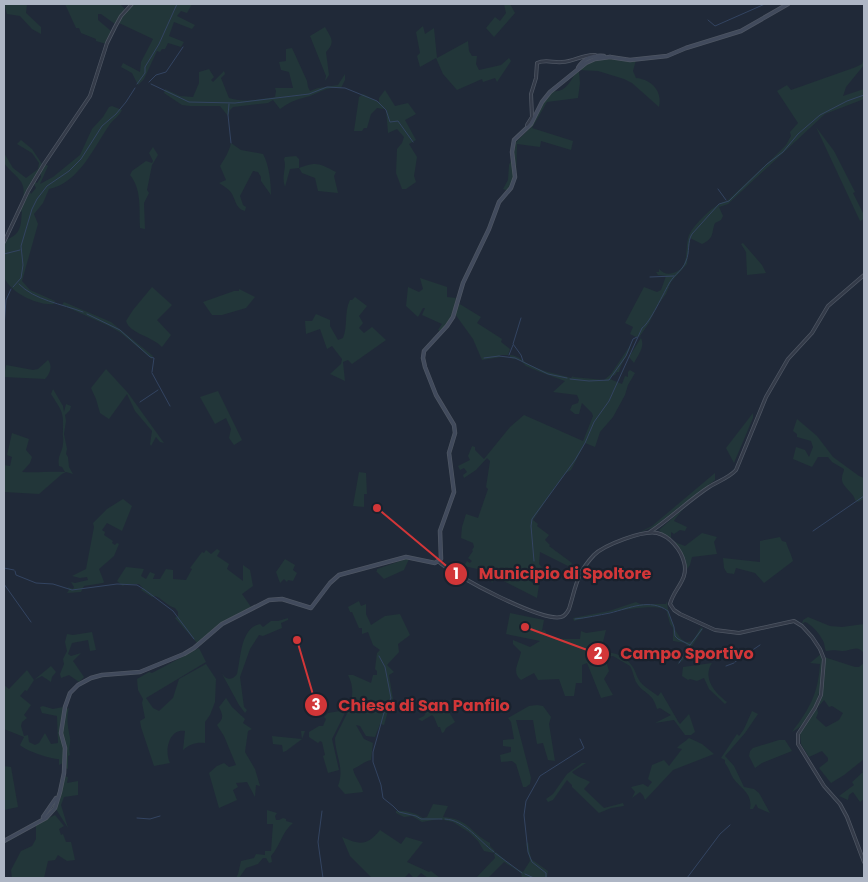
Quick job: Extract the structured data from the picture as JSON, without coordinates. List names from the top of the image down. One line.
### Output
{"places":["Municipio di Spoltore","Campo Sportivo","Chiesa di San Panfilo"]}
